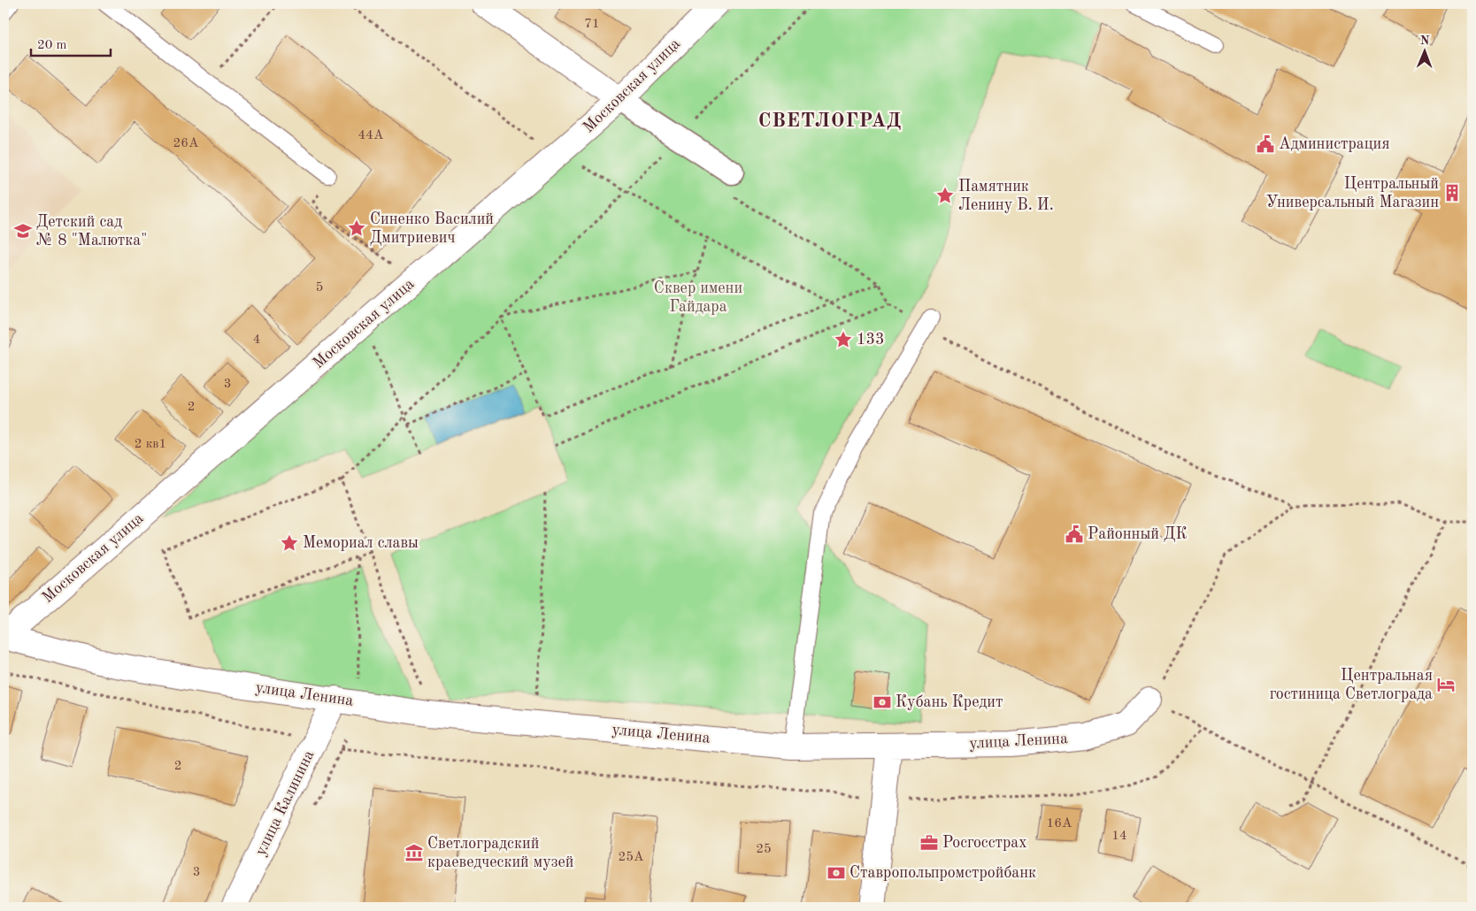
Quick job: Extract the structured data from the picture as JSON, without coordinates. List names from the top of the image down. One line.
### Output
{"streets":{"street":["Московская улица","улица Ленина","улица Калинина"]},"crossings":[["Московская улица","улица Ленина"],["улица Ленина","улица Калинина"]],"districts":["СВЕТЛОГРАД"],"parks":["Сквер имени Гайдара"],"places":{"public building":["Администрация","Районный ДК"],"building":["Центральный Универсальный Магазин"],"place":["Памятник Ленину В. И.","Синенко Василий Дмитриевич","133","Мемориал славы"],"school or university":["Детский сад № 8 \"Малютка\""],"hotel":["Центральная гостиница Светлограда"],"bank":["Кубань Кредит","Ставропольпромстройбанк"],"office":["Росгосстрах"],"museum":["Светлоградский краеведческий музей"]},"house_numbers":["71","44А","26А","5","4","3","2","2 кв1","2","16А","14","25","25А","3"],"scale_bar":"20 m","north":"top"}
